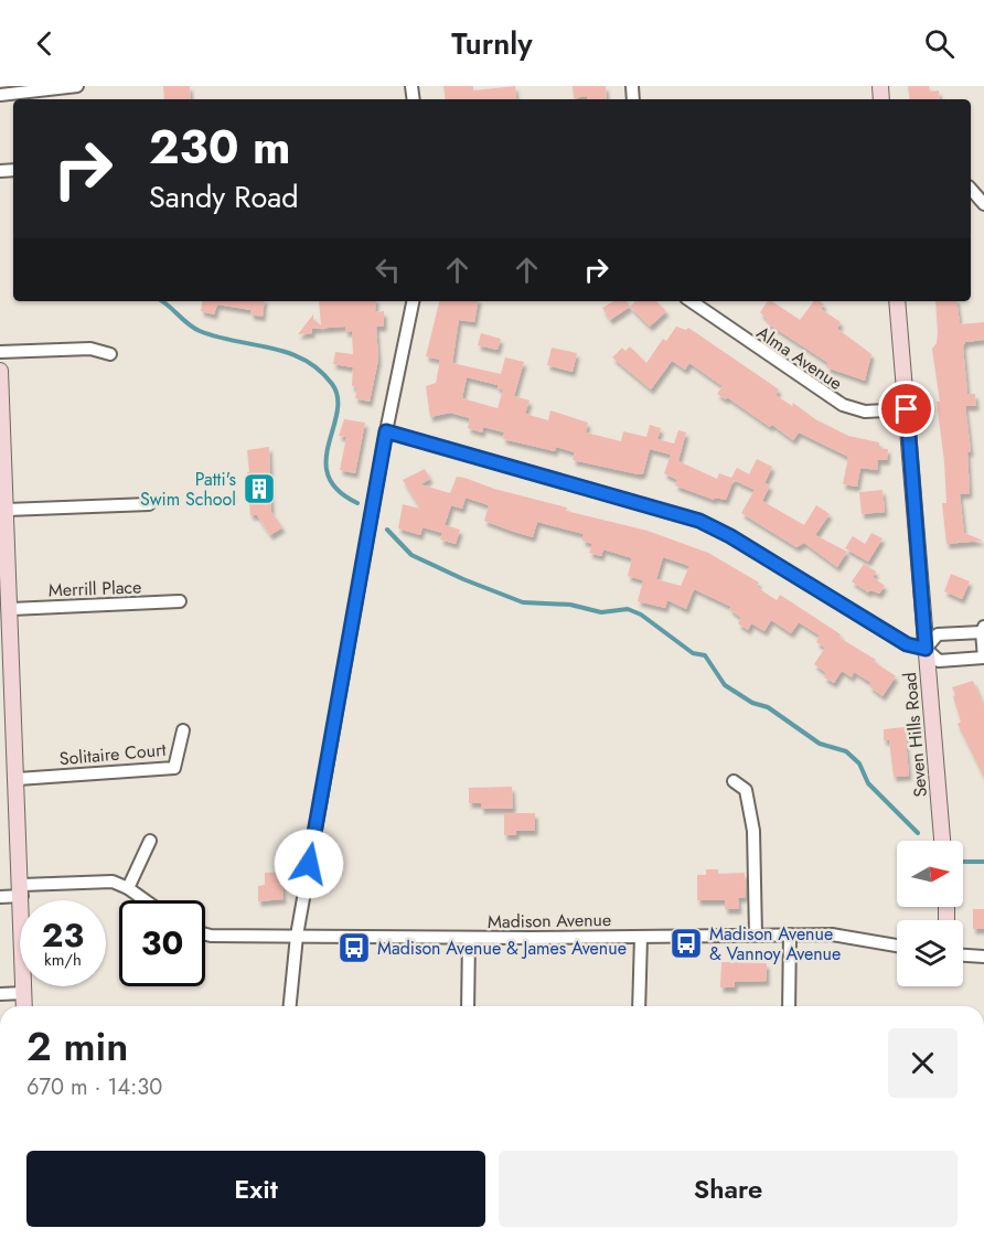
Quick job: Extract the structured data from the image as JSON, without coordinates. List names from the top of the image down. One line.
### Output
{"streets":{"street":["Alma Avenue","Merrill Place","Seven Hills Road","Solitaire Court","Madison Avenue"]},"crossings":[["Alma Avenue","Seven Hills Road"]],"places":{"building":["Patti's Swim School"],"bus stop":["Madison Avenue & Vannoy Avenue","Madison Avenue & James Avenue"]},"north":"right","page":{"header":"Turnly","turn":["230 m","Sandy Road"],"speed":"23 km/h","limit":"30","heading":["2 min","670 m · 14:30"],"buttons":["Exit","Share"]}}
